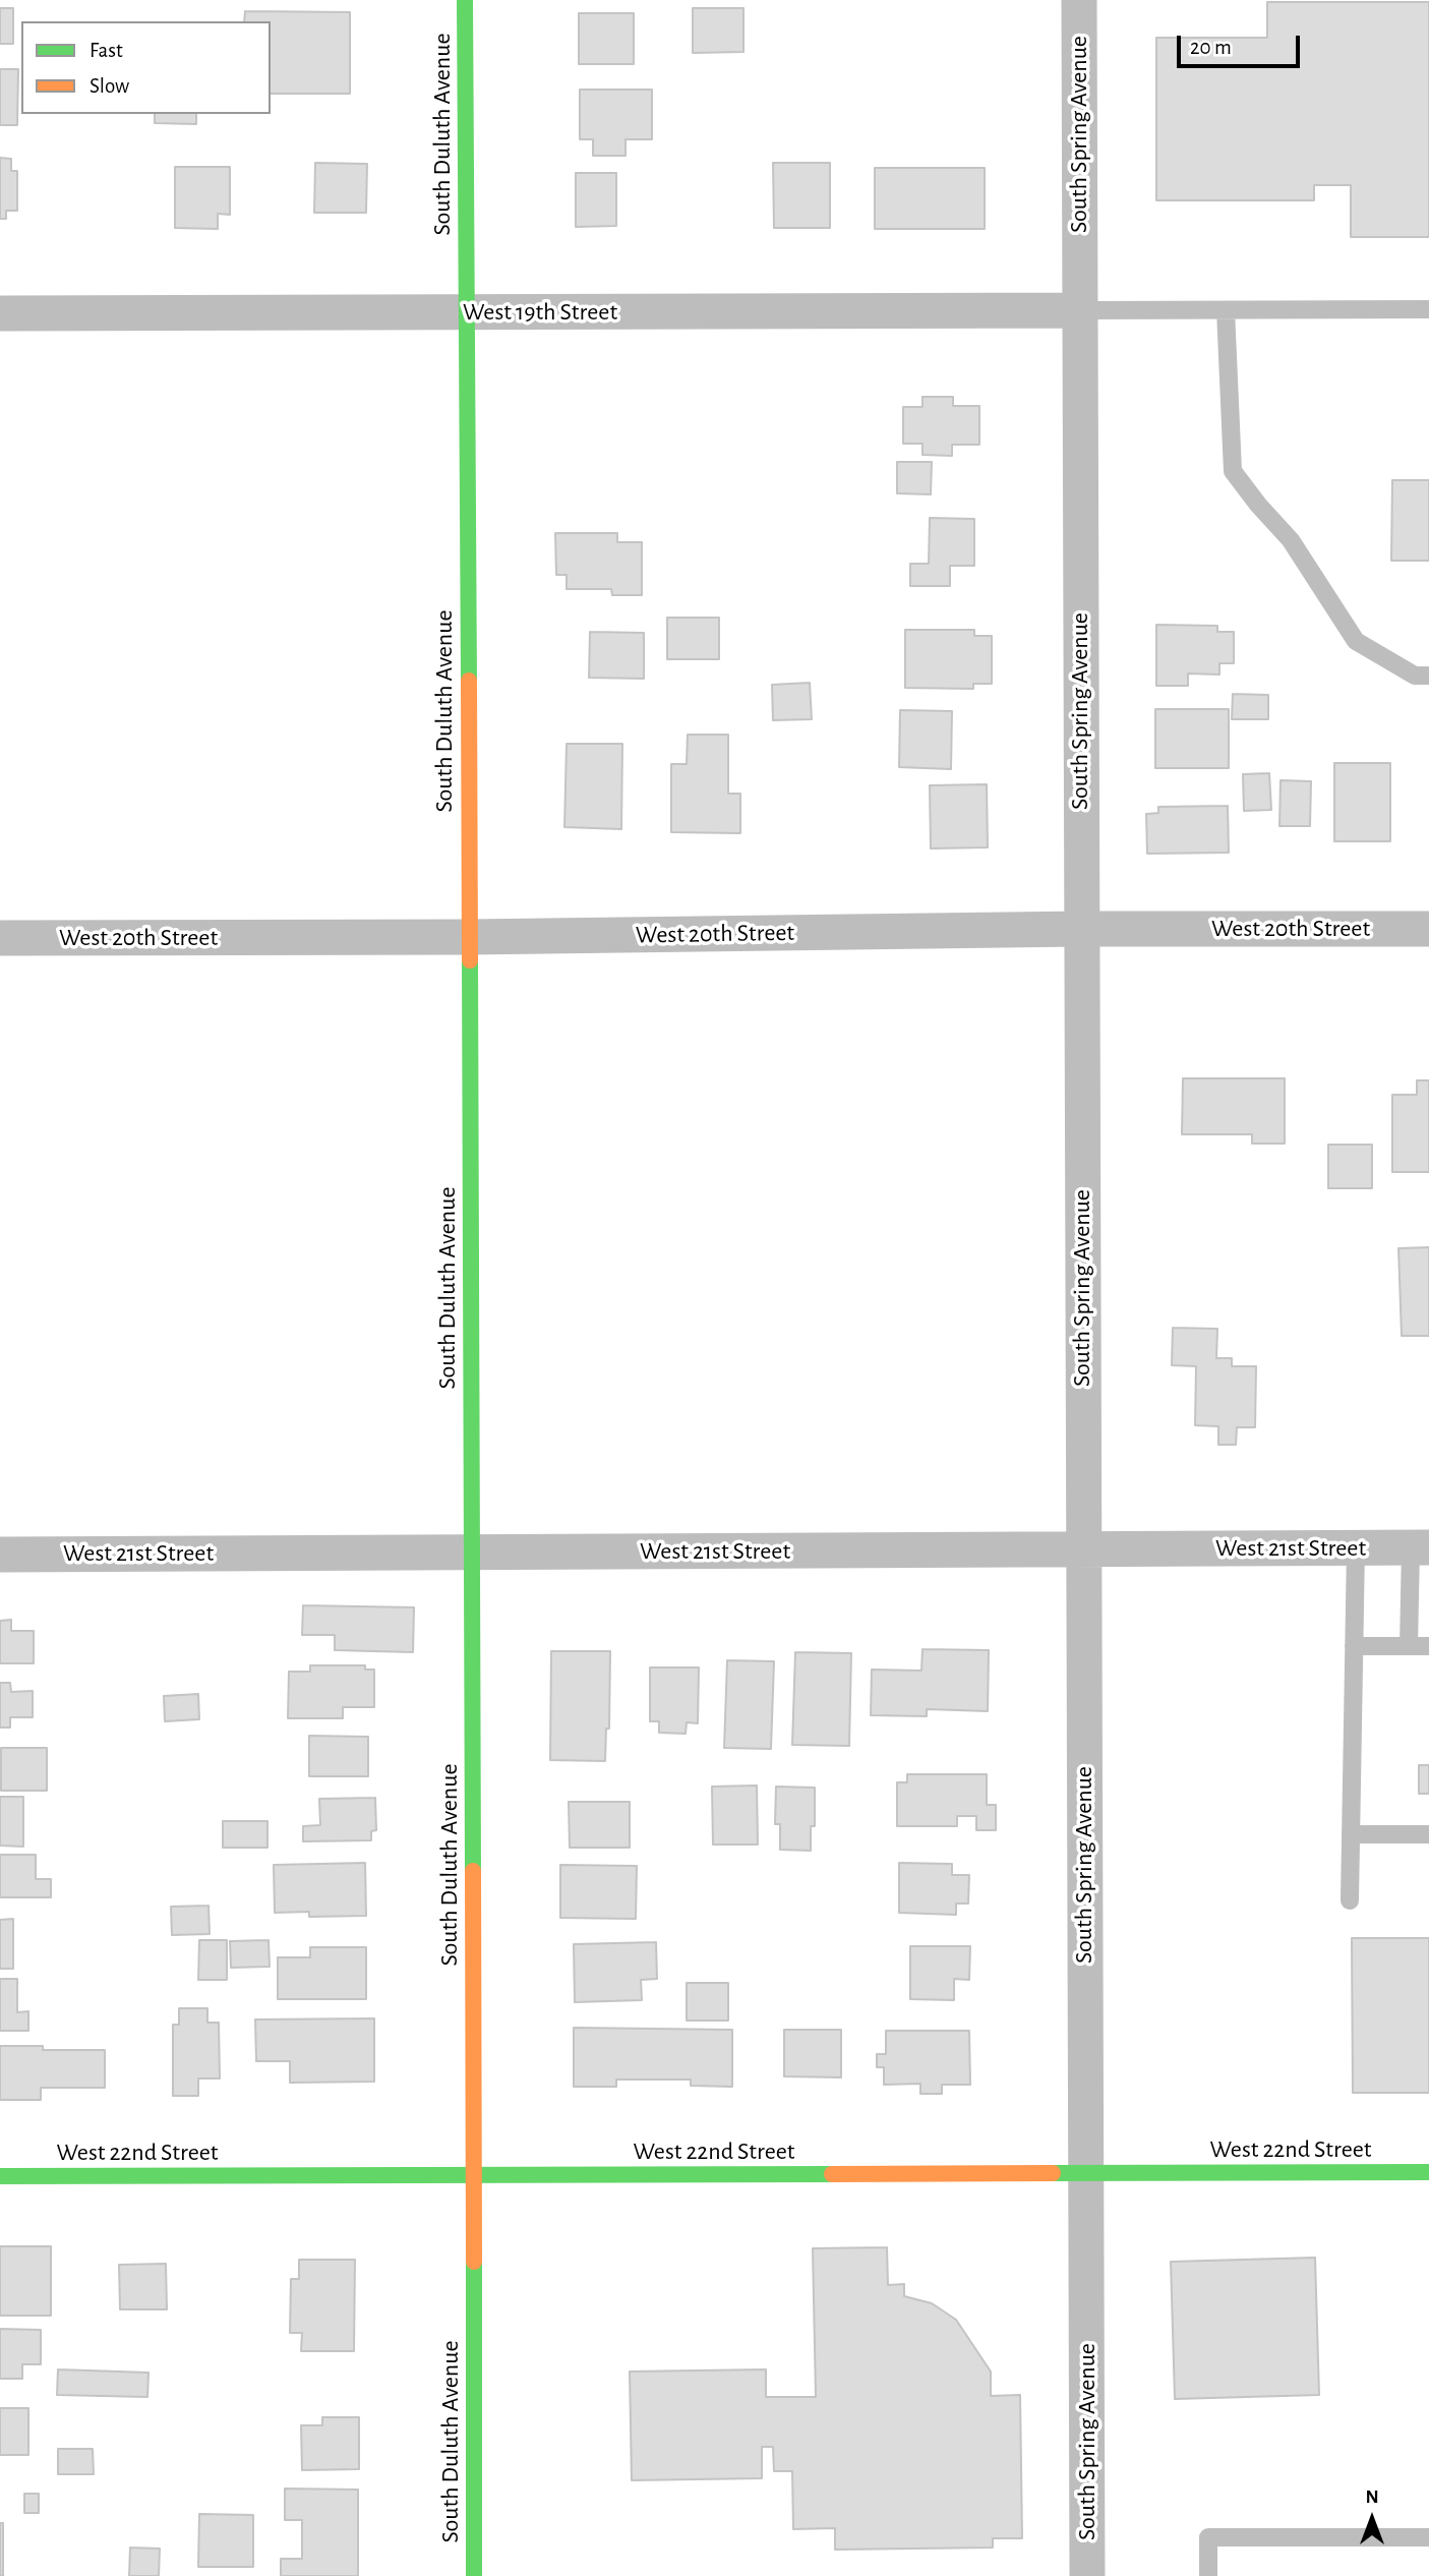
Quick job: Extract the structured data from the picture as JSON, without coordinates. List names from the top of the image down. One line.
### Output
{"streets":{"street":["South Duluth Avenue","South Spring Avenue","West 19th Street","West 20th Street","West 21st Street","West 22nd Street"]},"crossings":[["South Duluth Avenue","West 19th Street"],["South Duluth Avenue","West 20th Street"],["South Duluth Avenue","West 21st Street"],["South Duluth Avenue","West 22nd Street"],["South Spring Avenue","West 19th Street"],["South Spring Avenue","West 20th Street"],["South Spring Avenue","West 21st Street"],["South Spring Avenue","West 22nd Street"]],"legend":["Fast","Slow"],"scale_bar":"20 m","north":"top"}
